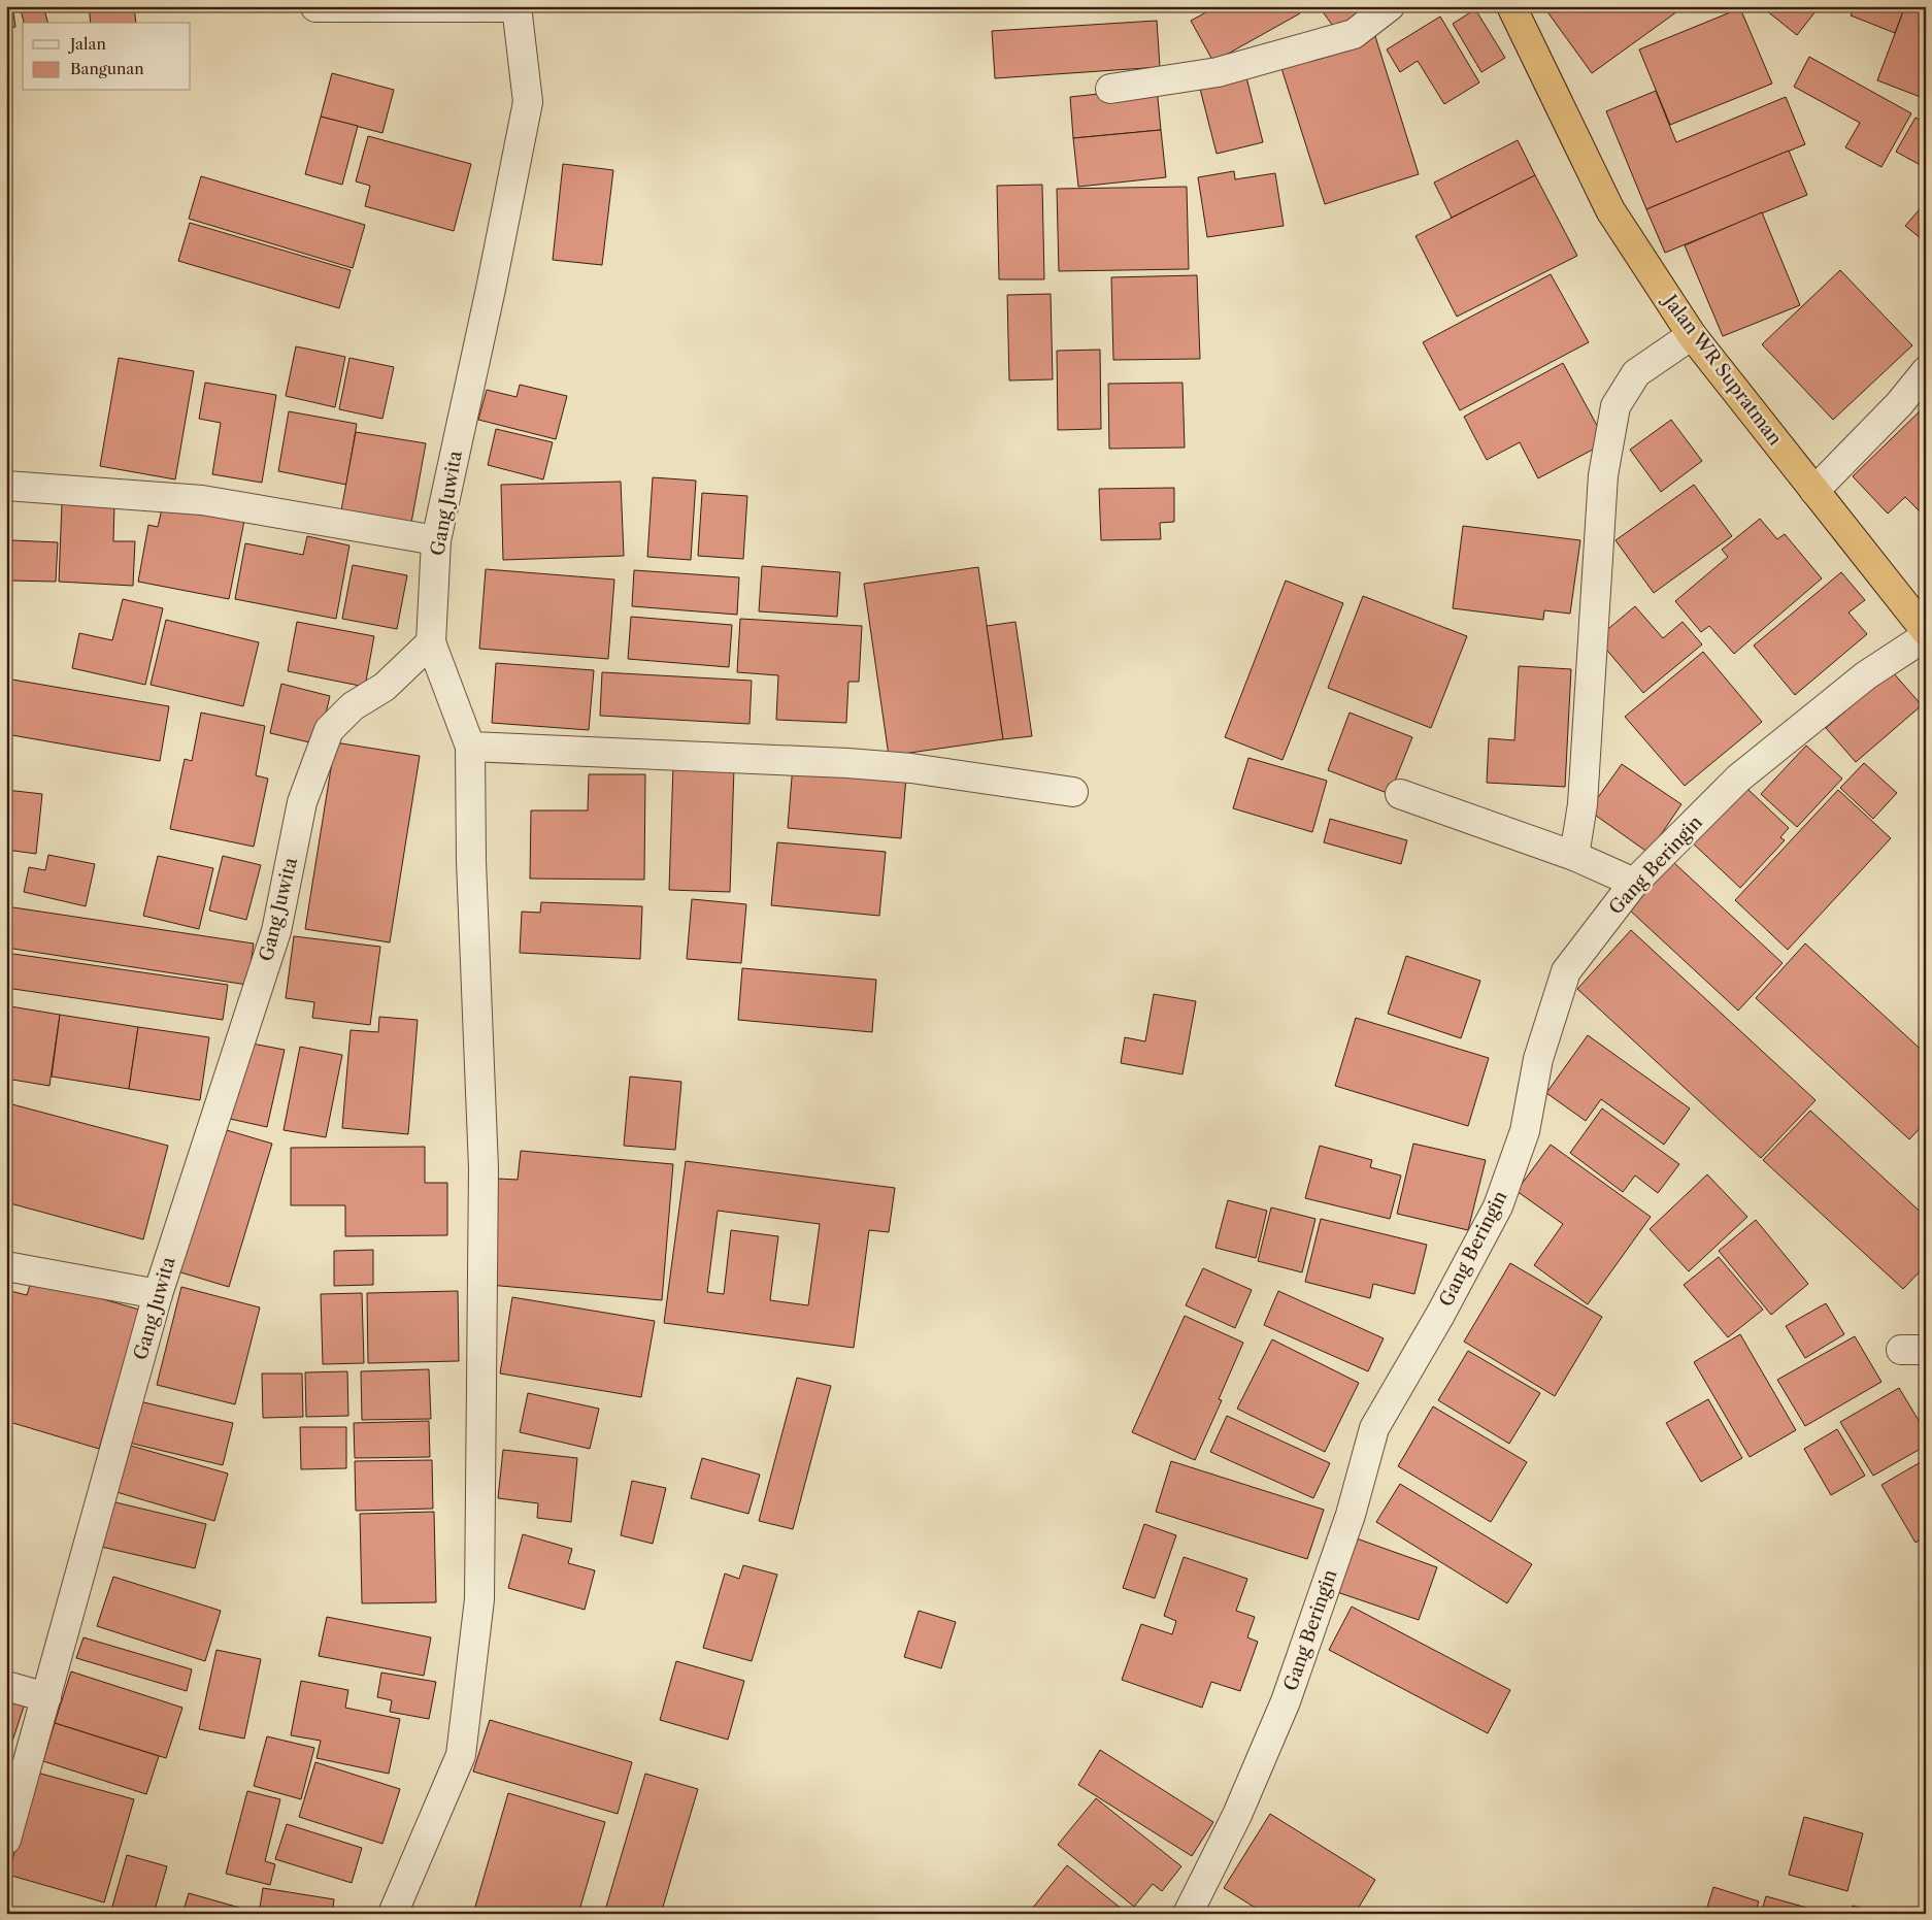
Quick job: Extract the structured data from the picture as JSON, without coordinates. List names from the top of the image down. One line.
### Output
{"streets":{"highway":["Jalan WR Supratman"],"street":["Gang Juwita","Gang Beringin"]},"legend":["Jalan","Bangunan"]}
